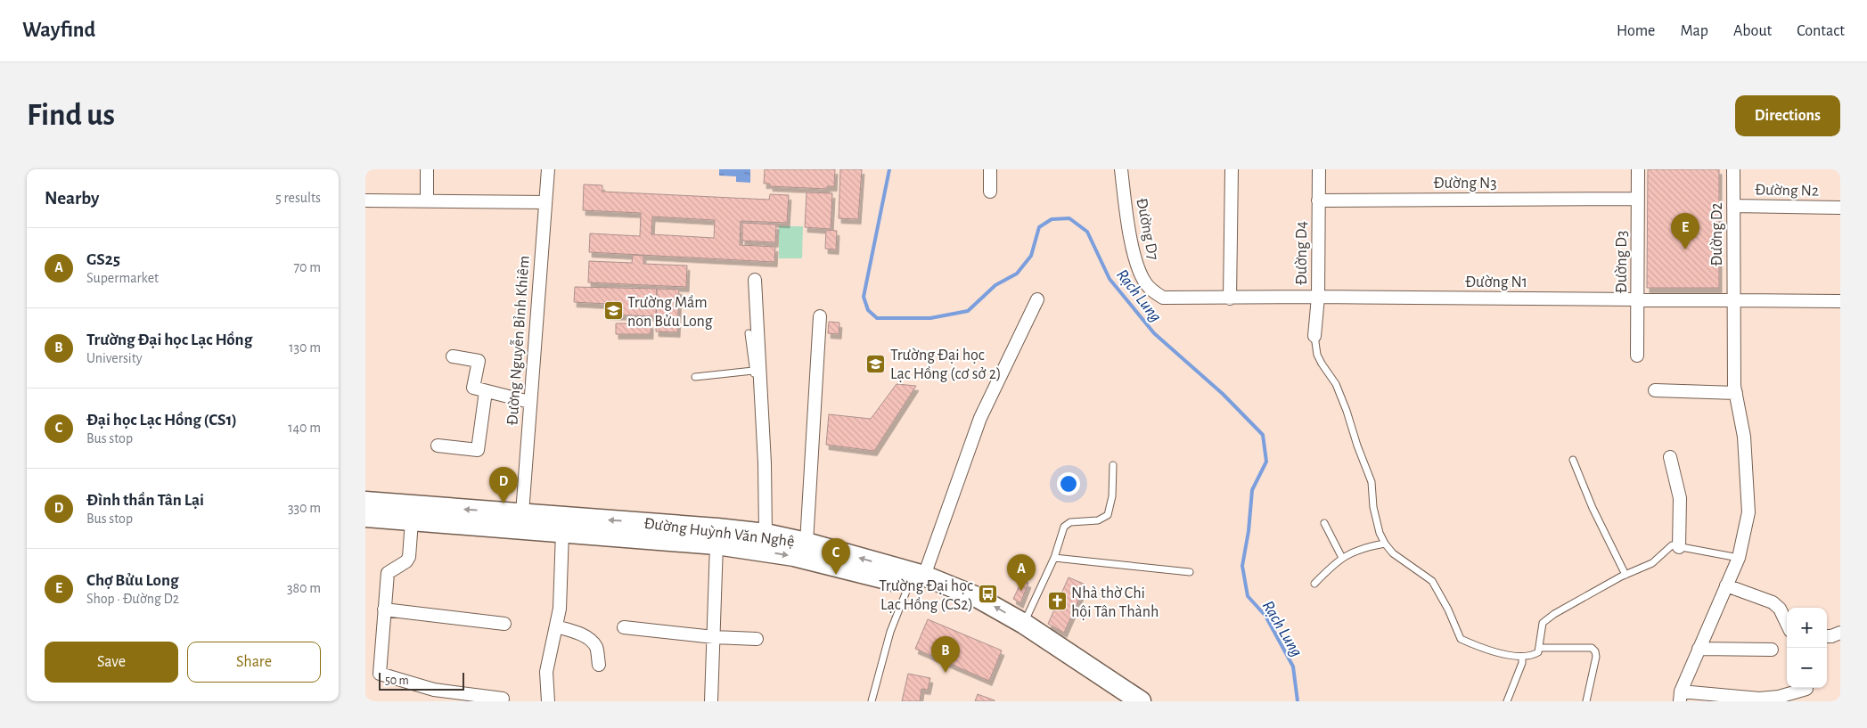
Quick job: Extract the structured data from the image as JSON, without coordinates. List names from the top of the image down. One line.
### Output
{"streets":{"main road":["Đường Huỳnh Văn Nghệ"],"street":["Đường N3","Đường N2","Đường D7","Đường D2","Đường D4","Đường D3","Đường N1","Đường Nguyễn Bỉnh Khiêm"]},"crossings":[["Đường N3","Đường D4"],["Đường N3","Đường D3"],["Đường N2","Đường D2"],["Đường D7","Đường N1"],["Đường D2","Đường N1"],["Đường D4","Đường N1"],["Đường D3","Đường N1"],["Đường Nguyễn Bỉnh Khiêm","Đường Huỳnh Văn Nghệ"]],"water":["Rạch Lung"],"places":{"school or university":["Trường Mầm non Bửu Long","Trường Đại học Lạc Hồng (cơ sở 2)"],"bus stop":["Trường Đại học Lạc Hồng (CS2)"],"church":["Nhà thờ Chi hội Tân Thành"]},"scale_bar":"50 m","page":{"header":"Wayfind","nav":["Home","Map","About","Contact"],"buttons":["Directions",["Save","Share"]],"title":"Find us","heading":["Nearby","5 results"],"pins":["E","D","C","A","B"],"list":[{"mark":"A","name":"GS25","note":"Supermarket","value":"70 m"},{"mark":"B","name":"Trường Đại học Lạc Hồng","note":"University","value":"130 m"},{"mark":"C","name":"Đại học Lạc Hồng (CS1)","note":"Bus stop","value":"140 m"},{"mark":"D","name":"Đình thần Tân Lại","note":"Bus stop","value":"330 m"},{"mark":"E","name":"Chợ Bửu Long","note":"Shop · Đường D2","value":"380 m"}],"map_buttons":["+","−"],"scale":"50 m"}}
